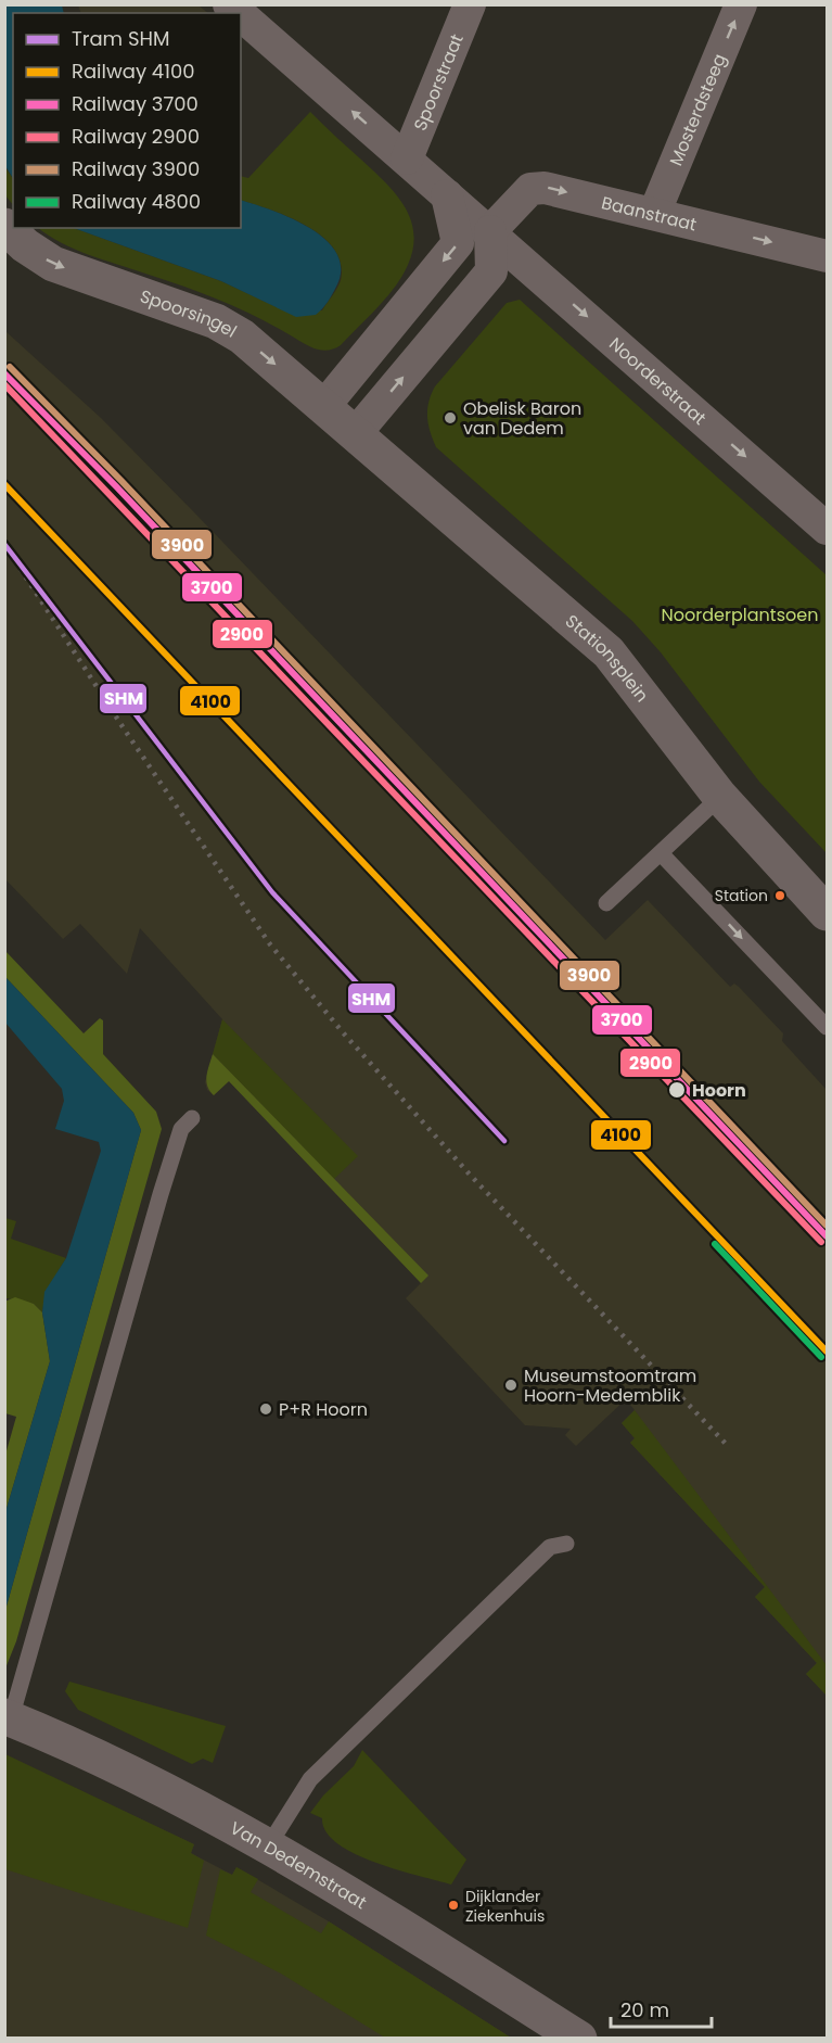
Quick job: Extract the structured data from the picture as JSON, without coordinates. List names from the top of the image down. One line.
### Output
{"streets":{"street":["Spoorstraat","Mosterdsteeg","Baanstraat","Spoorsingel","Noorderstraat","Stationsplein","Van Dedemstraat"]},"crossings":[["Spoorstraat","Noorderstraat"],["Mosterdsteeg","Baanstraat"],["Baanstraat","Noorderstraat"],["Spoorsingel","Stationsplein"]],"one_way":["Mosterdsteeg","Baanstraat","Spoorsingel"],"parks":["Noorderplantsoen"],"places":["Obelisk Baron van Dedem","Station","Hoorn","Museumstoomtram Hoorn-Medemblik","P+R Hoorn","Dijklander Ziekenhuis"],"lines":["rail line 3900","rail line 3700","rail line 2900","rail line 4100","tram line SHM","rail line 4800"],"legend":["Tram SHM","Railway 4100","Railway 3700","Railway 2900","Railway 3900","Railway 4800"],"scale_bar":"20 m"}
